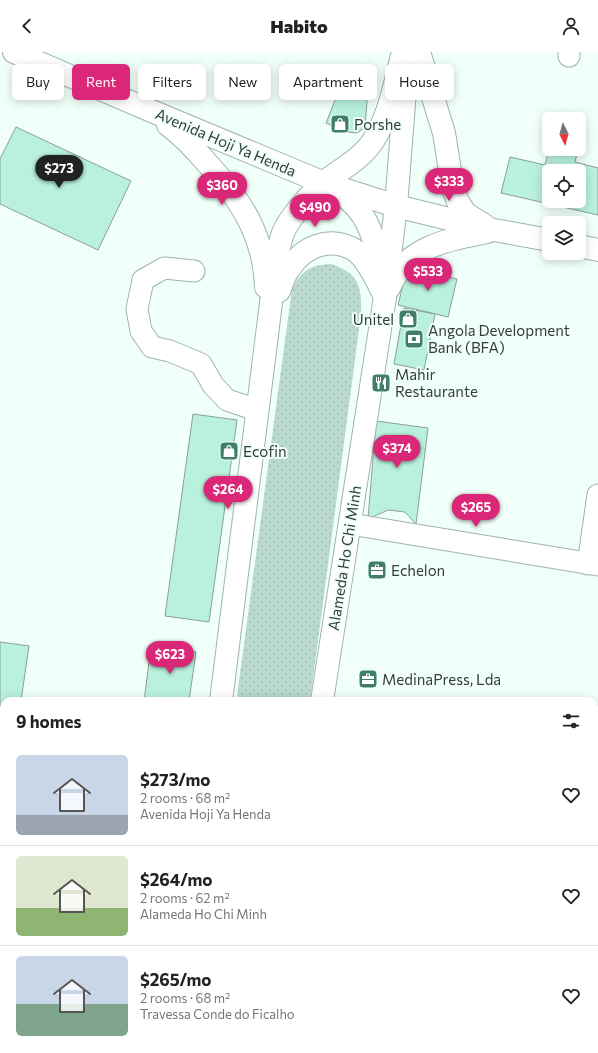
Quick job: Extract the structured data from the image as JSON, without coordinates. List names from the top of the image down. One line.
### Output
{"streets":{"main road":["Avenida Hoji Ya Henda","Alameda Ho Chi Minh"]},"places":{"shop":["Porshe","Unitel","Ecofin"],"bank":["Angola Development Bank (BFA)"],"restaurant":["Mahir Restaurante"],"office":["Echelon","MedinaPress, Lda"]},"north":"bottom","page":{"header":"Habito","chip":["Buy","Rent","Filters","New","Apartment","House"],"price":["$273","$333","$360","$490","$533","$374","$264","$265","$623"],"heading":"9 homes","list":[{"name":"$273/mo","note":"2 rooms · 68 m² · Avenida Hoji Ya Henda"},{"name":"$264/mo","note":"2 rooms · 62 m² · Alameda Ho Chi Minh"},{"name":"$265/mo","note":"2 rooms · 68 m² · Travessa Conde do Ficalho"}]}}
